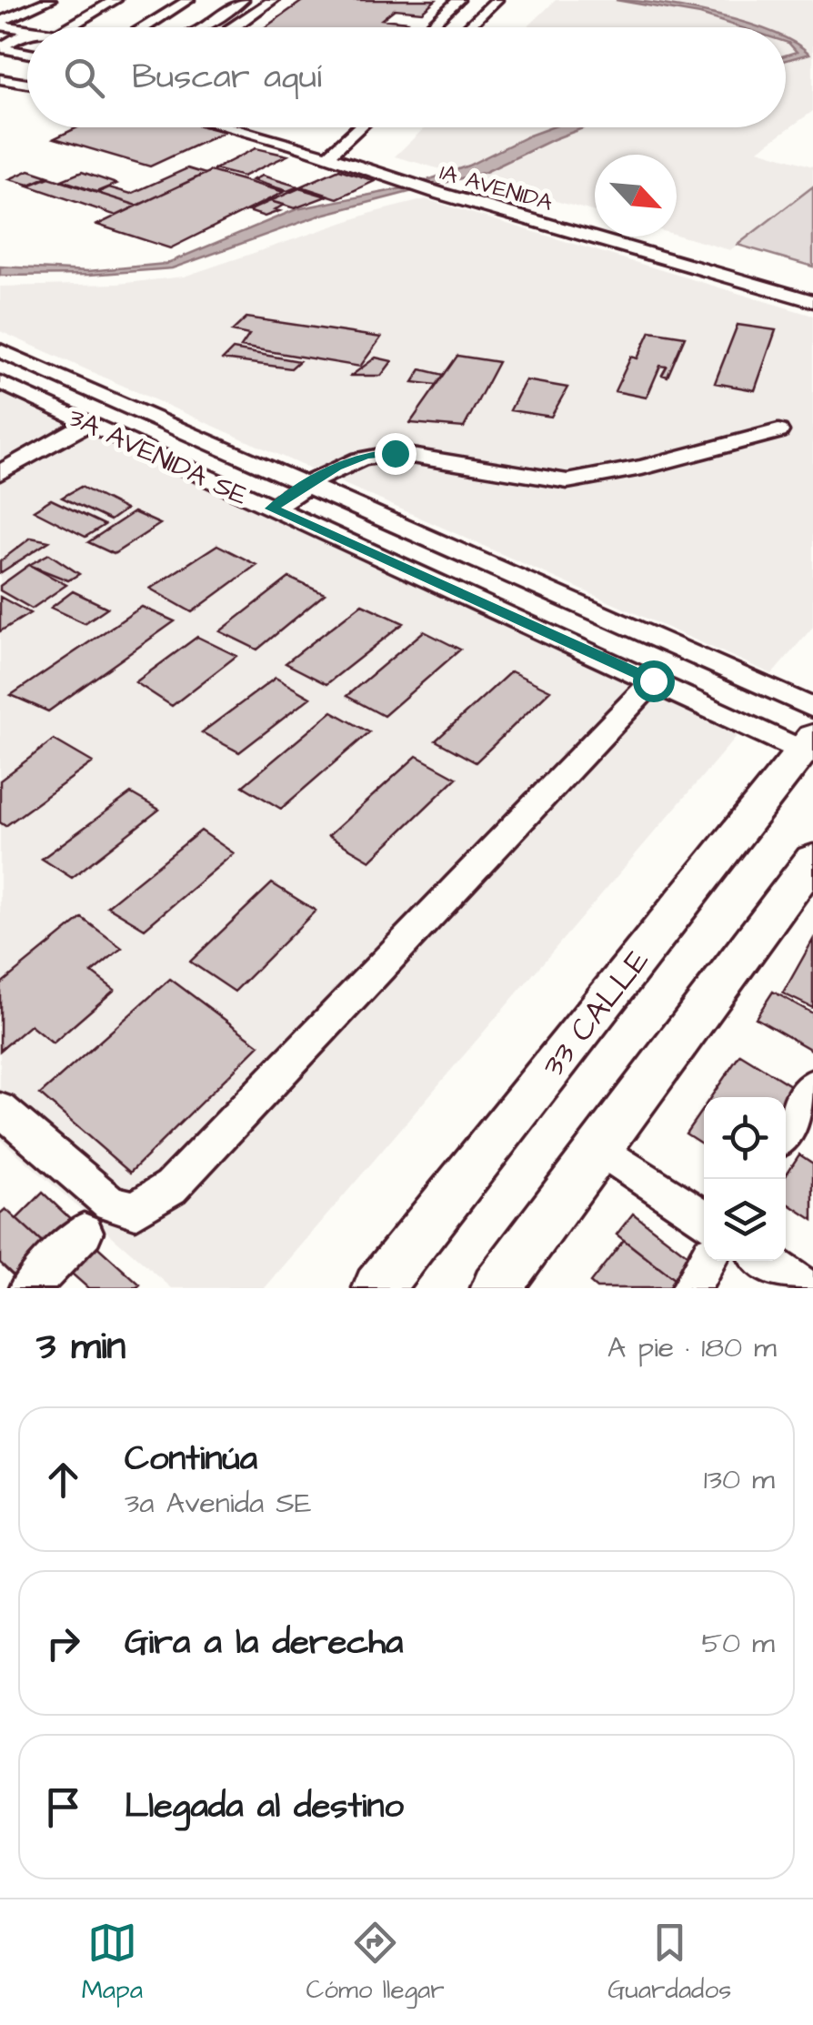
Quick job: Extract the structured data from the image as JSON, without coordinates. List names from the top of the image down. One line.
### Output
{"streets":{"main road":["33 CALLE"],"street":["1A AVENIDA","3A AVENIDA SE"]},"crossings":[["3A AVENIDA SE","33 CALLE"]],"north":"bottom right","page":{"search":"Buscar aquí","heading":["3 min","A pie · 180 m"],"list":[["Continúa","3a Avenida SE","130 m"],["Gira a la derecha","50 m"],"Llegada al destino"],"nav":["Mapa","Cómo llegar","Guardados"]}}
